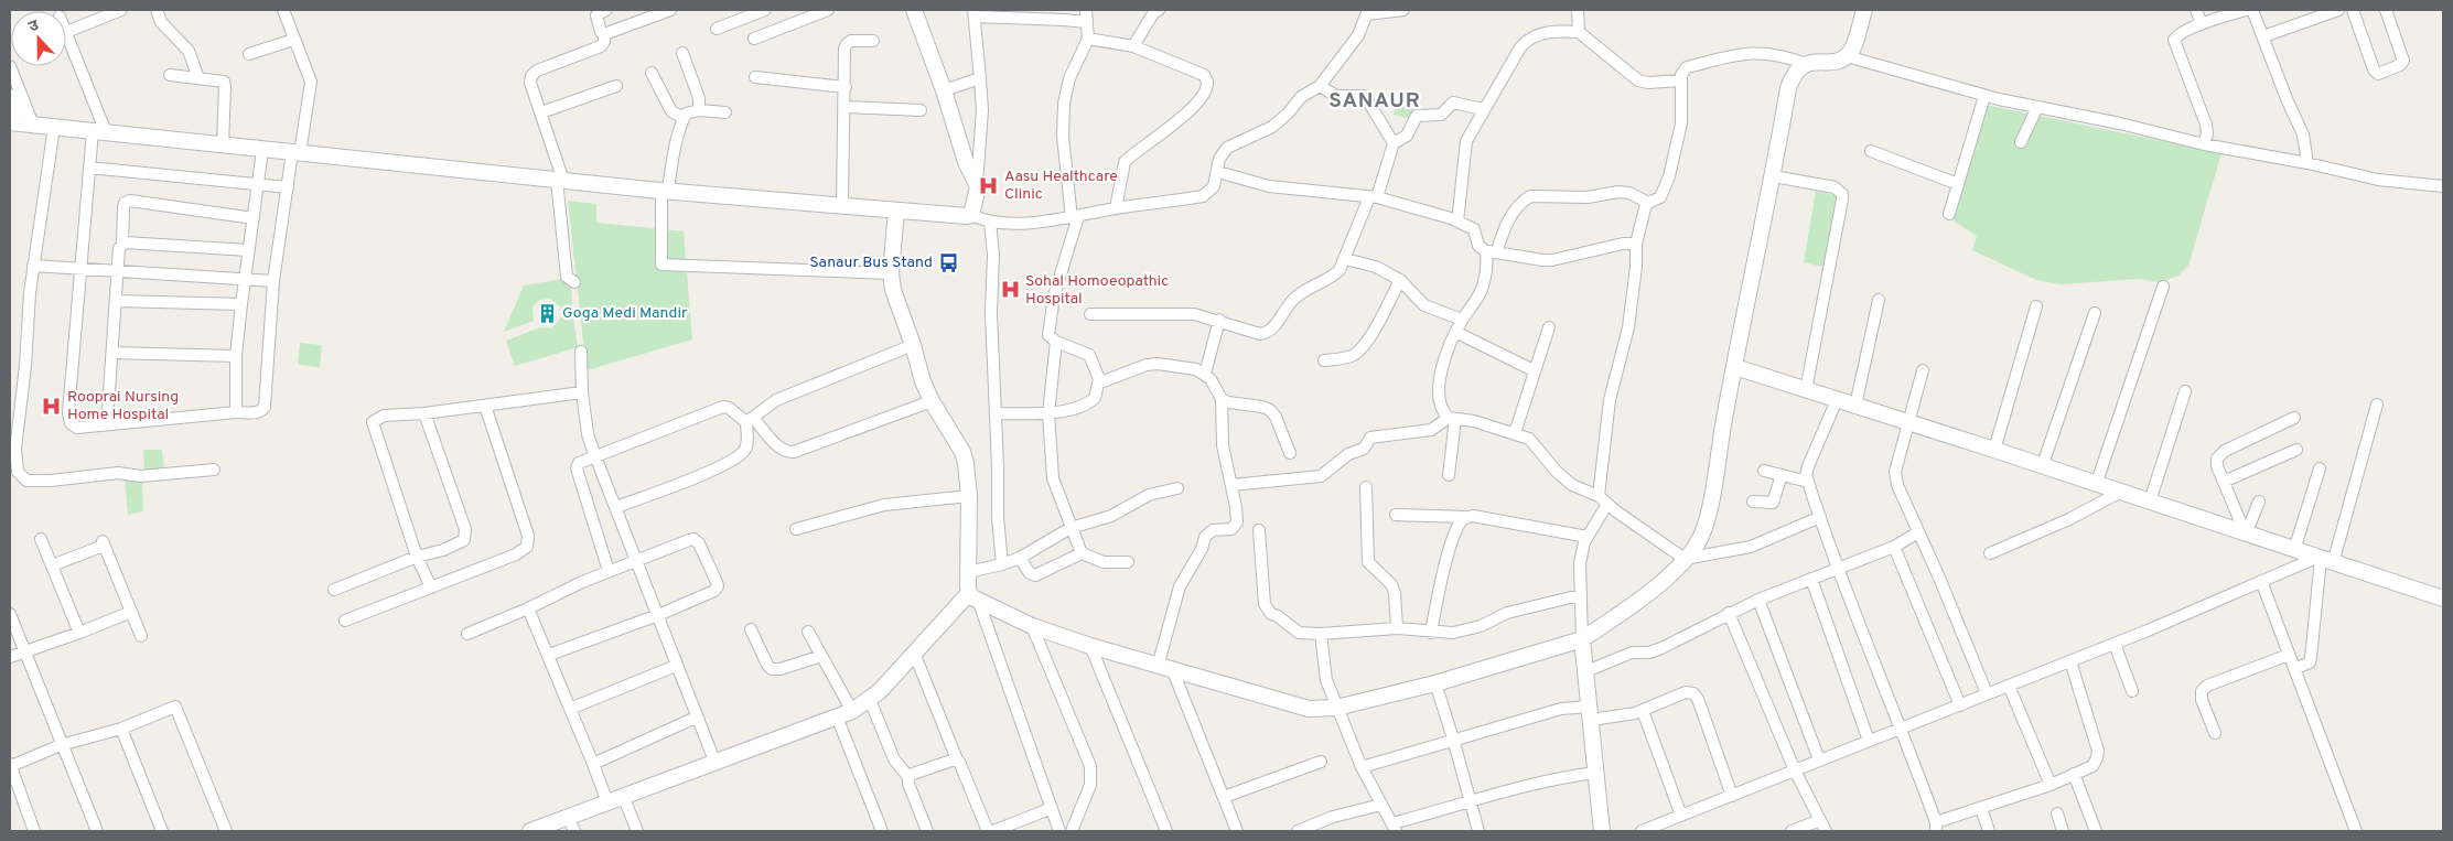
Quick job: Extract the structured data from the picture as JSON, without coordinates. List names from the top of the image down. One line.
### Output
{"districts":["SANAUR"],"places":{"hospital":["Aasu Healthcare Clinic","Sohal Homoeopathic Hospital","Rooprai Nursing Home Hospital"],"bus stop":["Sanaur Bus Stand"],"building":["Goga Medi Mandir"]},"north":"top"}
